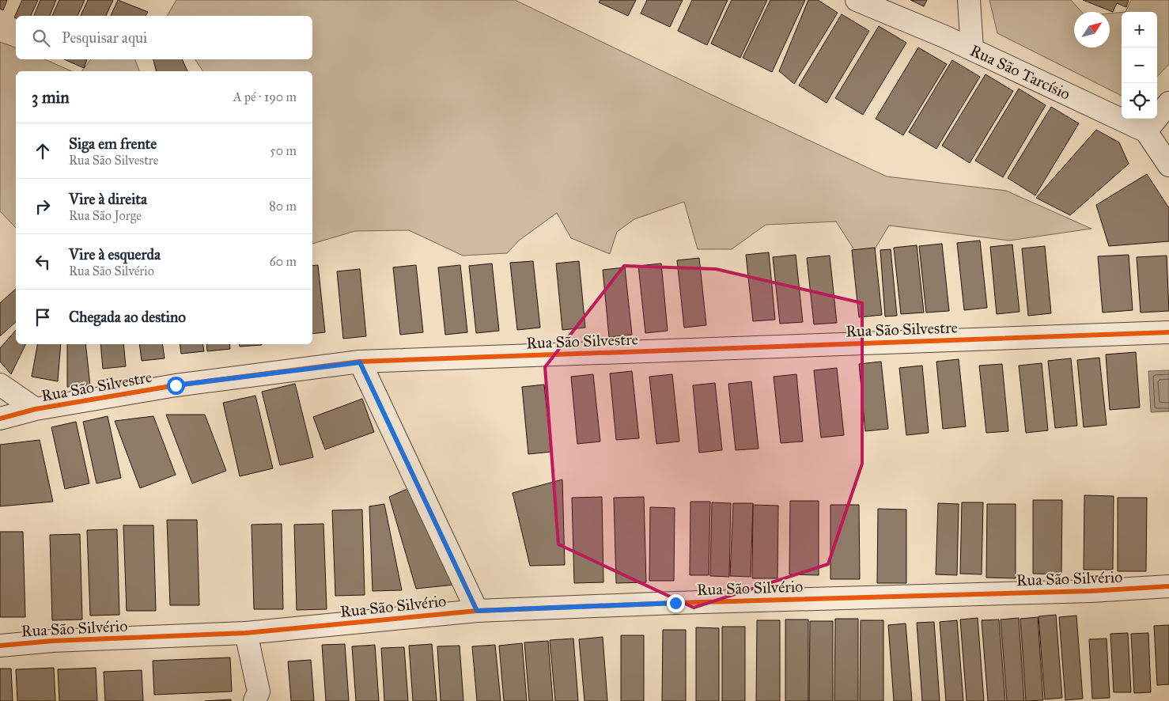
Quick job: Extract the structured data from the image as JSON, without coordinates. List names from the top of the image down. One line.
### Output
{"streets":{"street":["Rua São Tarcísio","Rua São Silvestre","Rua São Silvério"]},"north":"top right","page":{"map_buttons":["+","−"],"search":"Pesquisar aqui","heading":["3 min","A pé · 190 m"],"list":[["Siga em frente","Rua São Silvestre","50 m"],["Vire à direita","Rua São Jorge","80 m"],["Vire à esquerda","Rua São Silvério","60 m"],"Chegada ao destino"]}}
